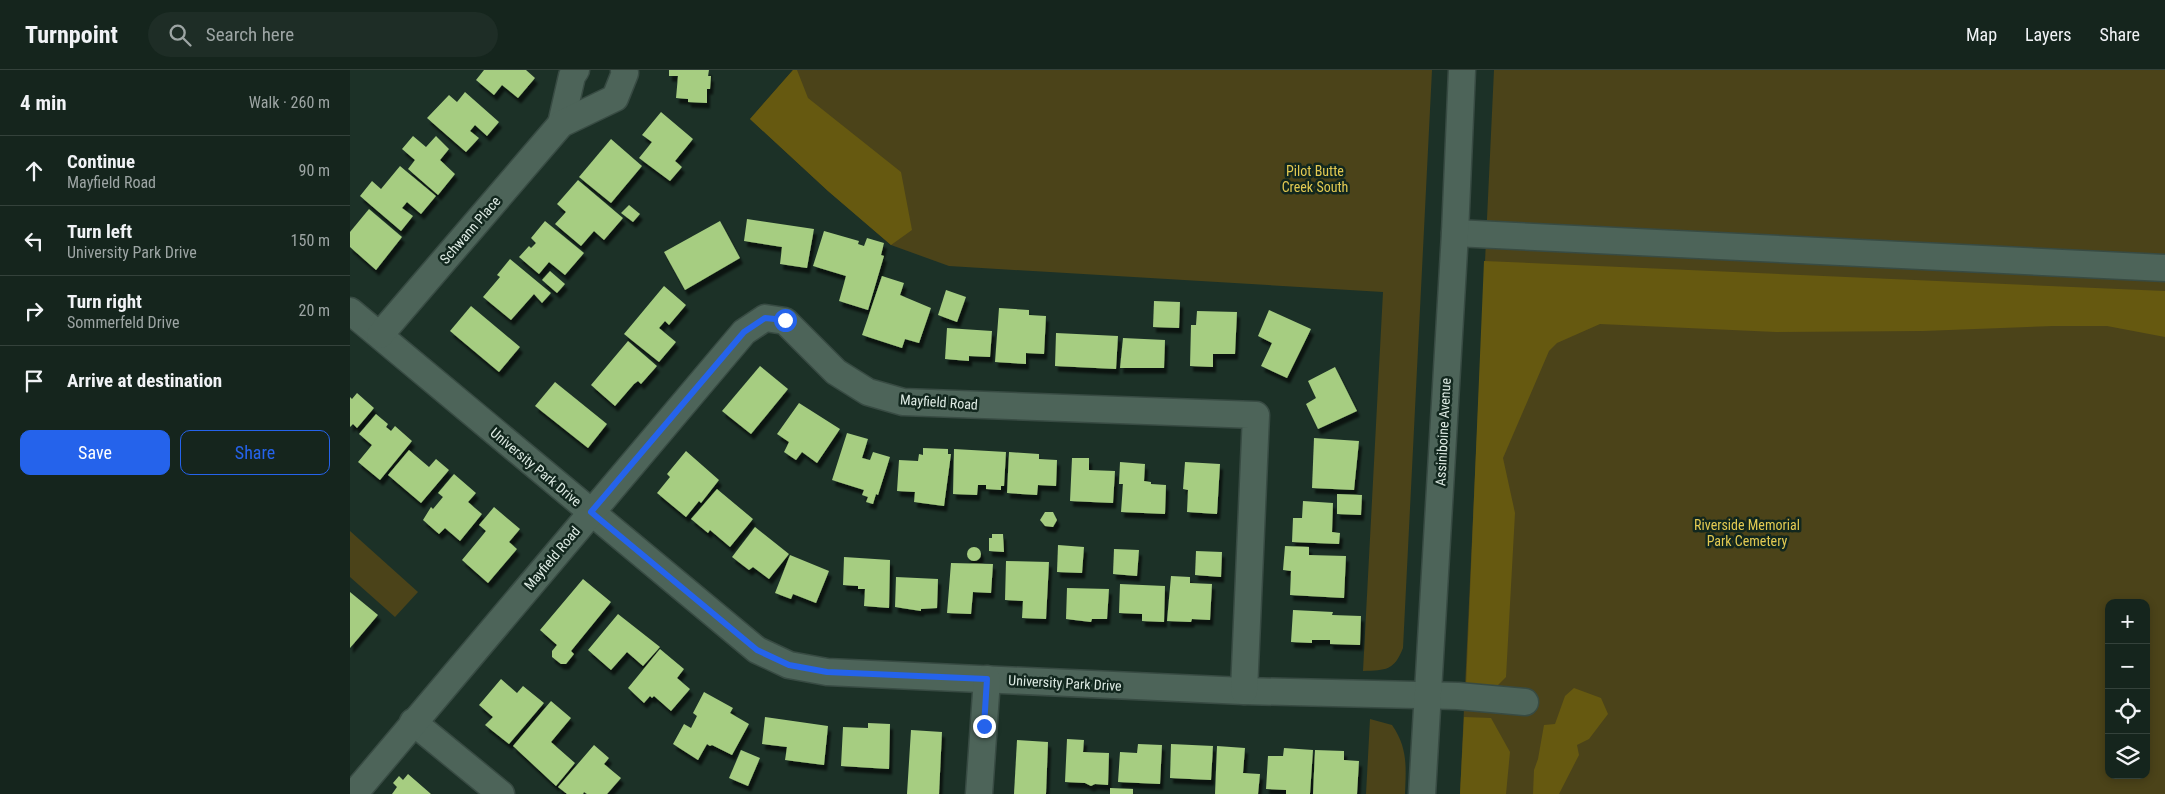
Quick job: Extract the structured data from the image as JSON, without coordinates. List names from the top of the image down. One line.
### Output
{"streets":{"street":["Schwann Place","Mayfield Road","Assiniboine Avenue","University Park Drive"]},"crossings":[["Schwann Place","University Park Drive"],["Mayfield Road","University Park Drive"],["Assiniboine Avenue","University Park Drive"]],"parks":["Pilot Butte Creek South","Riverside Memorial Park Cemetery"],"page":{"header":"Turnpoint","search":"Search here","nav":["Map","Layers","Share"],"heading":["4 min","Walk · 260 m"],"list":[["Continue","Mayfield Road","90 m"],["Turn left","University Park Drive","150 m"],["Turn right","Sommerfeld Drive","20 m"],"Arrive at destination"],"buttons":["Save","Share"],"map_buttons":["+","−"]}}
